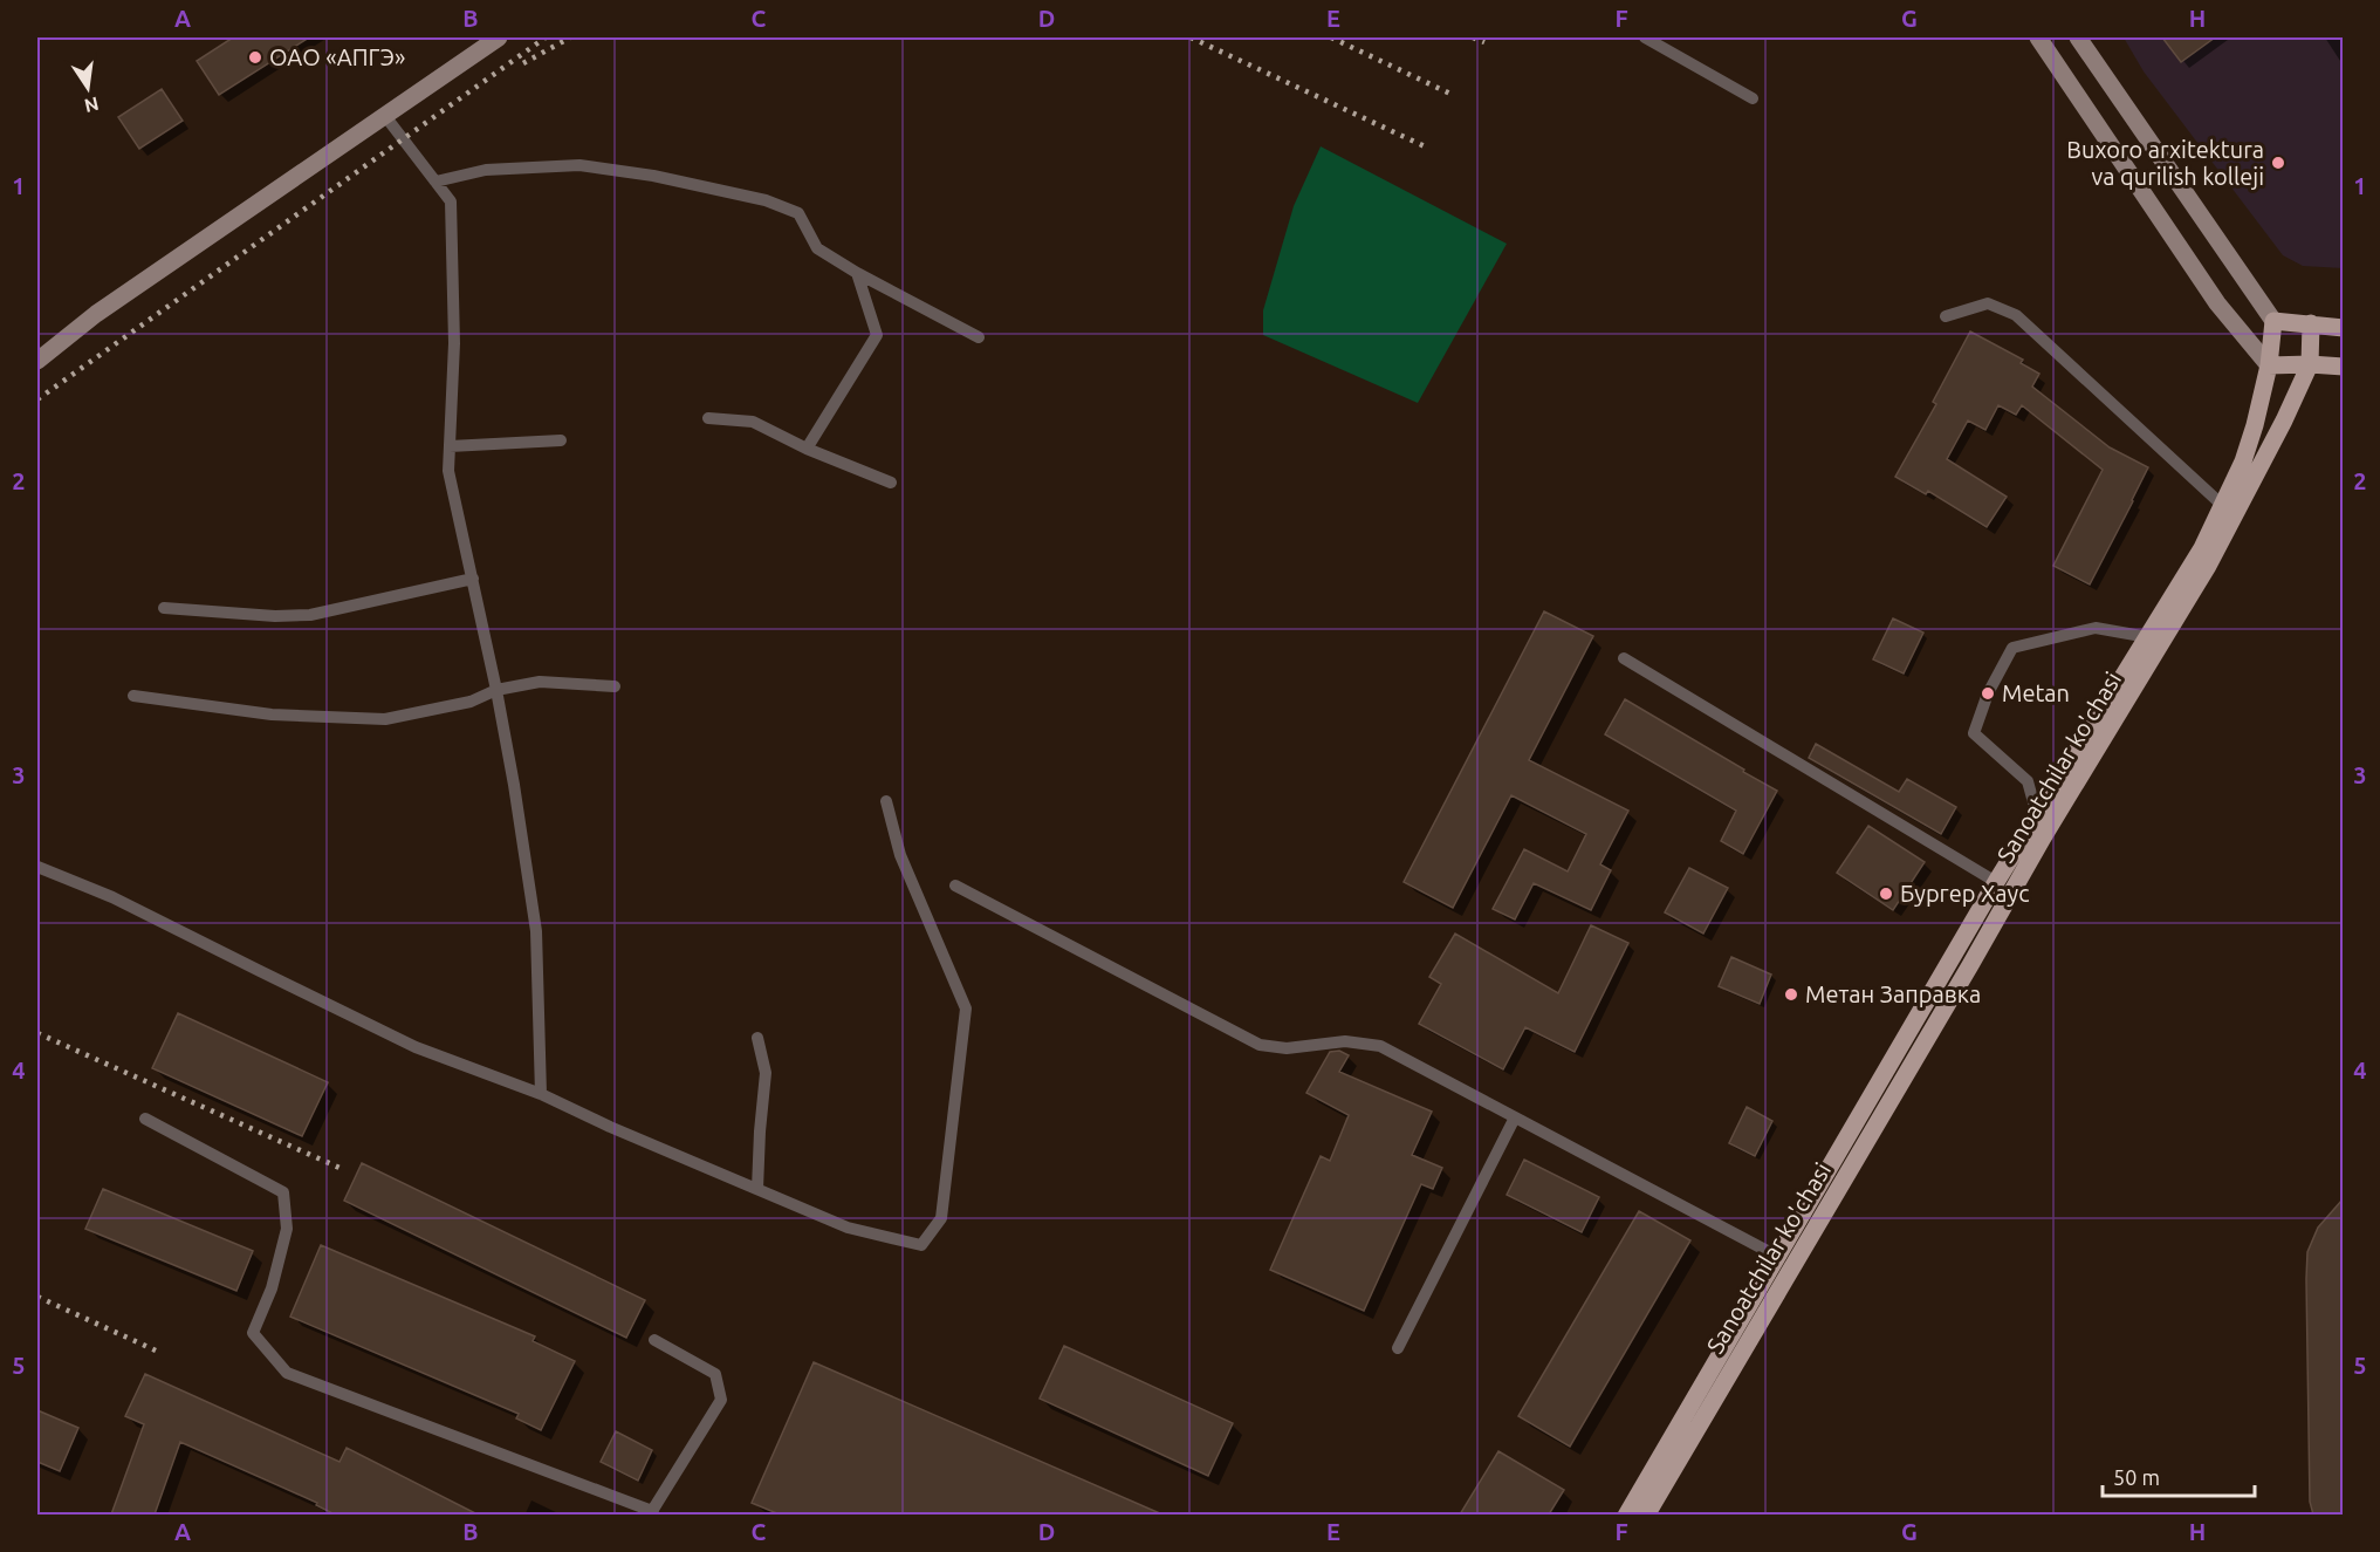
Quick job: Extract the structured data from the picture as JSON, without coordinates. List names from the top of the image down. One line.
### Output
{"streets":{"main road":["Sanoatchilar ko'chasi"]},"places":["ОАО «АПГЭ»","Buxoro arxitektura va qurilish kolleji","Metan","Бургер Хаус","Метан Заправка"],"scale_bar":"50 m","north":"bottom","grid":{"columns":["A","B","C","D","E","F","G","H"],"rows":["1","2","3","4","5"]}}
